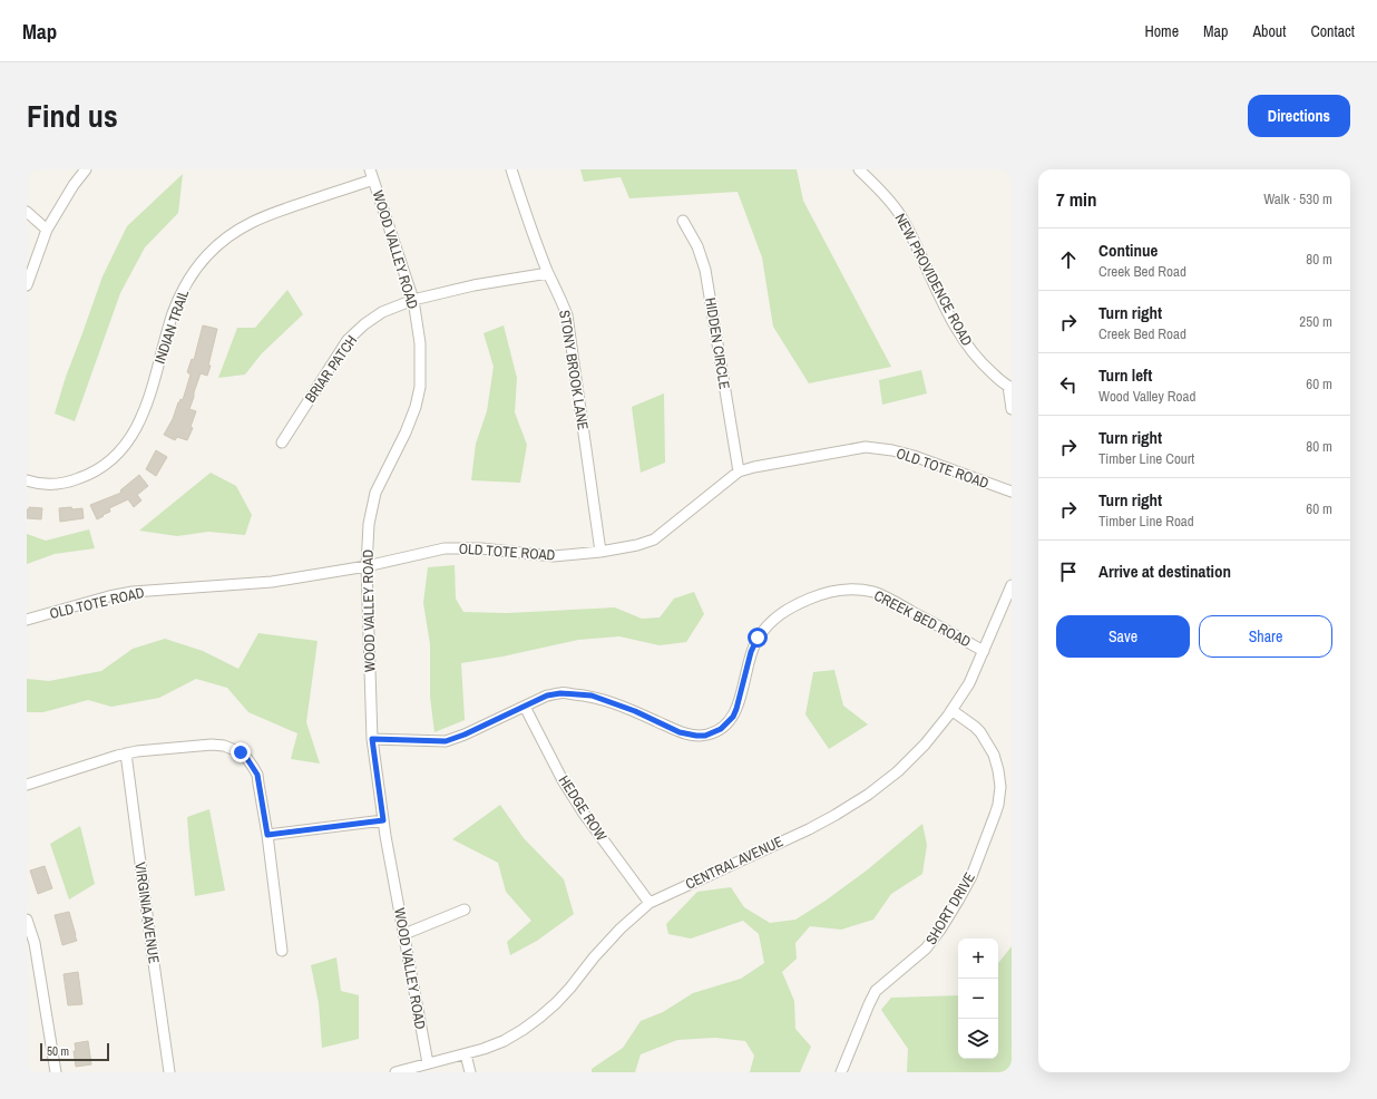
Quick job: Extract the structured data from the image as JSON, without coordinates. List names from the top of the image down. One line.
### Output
{"streets":{"street":["WOOD VALLEY ROAD","NEW PROVIDENCE ROAD","INDIAN TRAIL","HIDDEN CIRCLE","BRIAR PATCH","STONY BROOK LANE","OLD TOTE ROAD","CREEK BED ROAD","HEDGE ROW","CENTRAL AVENUE","SHORT DRIVE","VIRGINIA AVENUE"]},"crossings":[["WOOD VALLEY ROAD","INDIAN TRAIL"],["WOOD VALLEY ROAD","BRIAR PATCH"],["WOOD VALLEY ROAD","OLD TOTE ROAD"],["WOOD VALLEY ROAD","CREEK BED ROAD"],["WOOD VALLEY ROAD","CENTRAL AVENUE"],["HIDDEN CIRCLE","OLD TOTE ROAD"],["BRIAR PATCH","STONY BROOK LANE"],["STONY BROOK LANE","OLD TOTE ROAD"],["CREEK BED ROAD","HEDGE ROW"],["CREEK BED ROAD","CENTRAL AVENUE"],["HEDGE ROW","CENTRAL AVENUE"],["CENTRAL AVENUE","SHORT DRIVE"]],"scale_bar":"50 m","page":{"header":"Map","nav":["Home","Map","About","Contact"],"title":"Find us","buttons":["Directions",["Save","Share"]],"heading":["7 min","Walk · 530 m"],"list":[["Continue","Creek Bed Road","80 m"],["Turn right","Creek Bed Road","250 m"],["Turn left","Wood Valley Road","60 m"],["Turn right","Timber Line Court","80 m"],["Turn right","Timber Line Road","60 m"],"Arrive at destination"],"map_buttons":["+","−"],"scale":"50 m"}}
